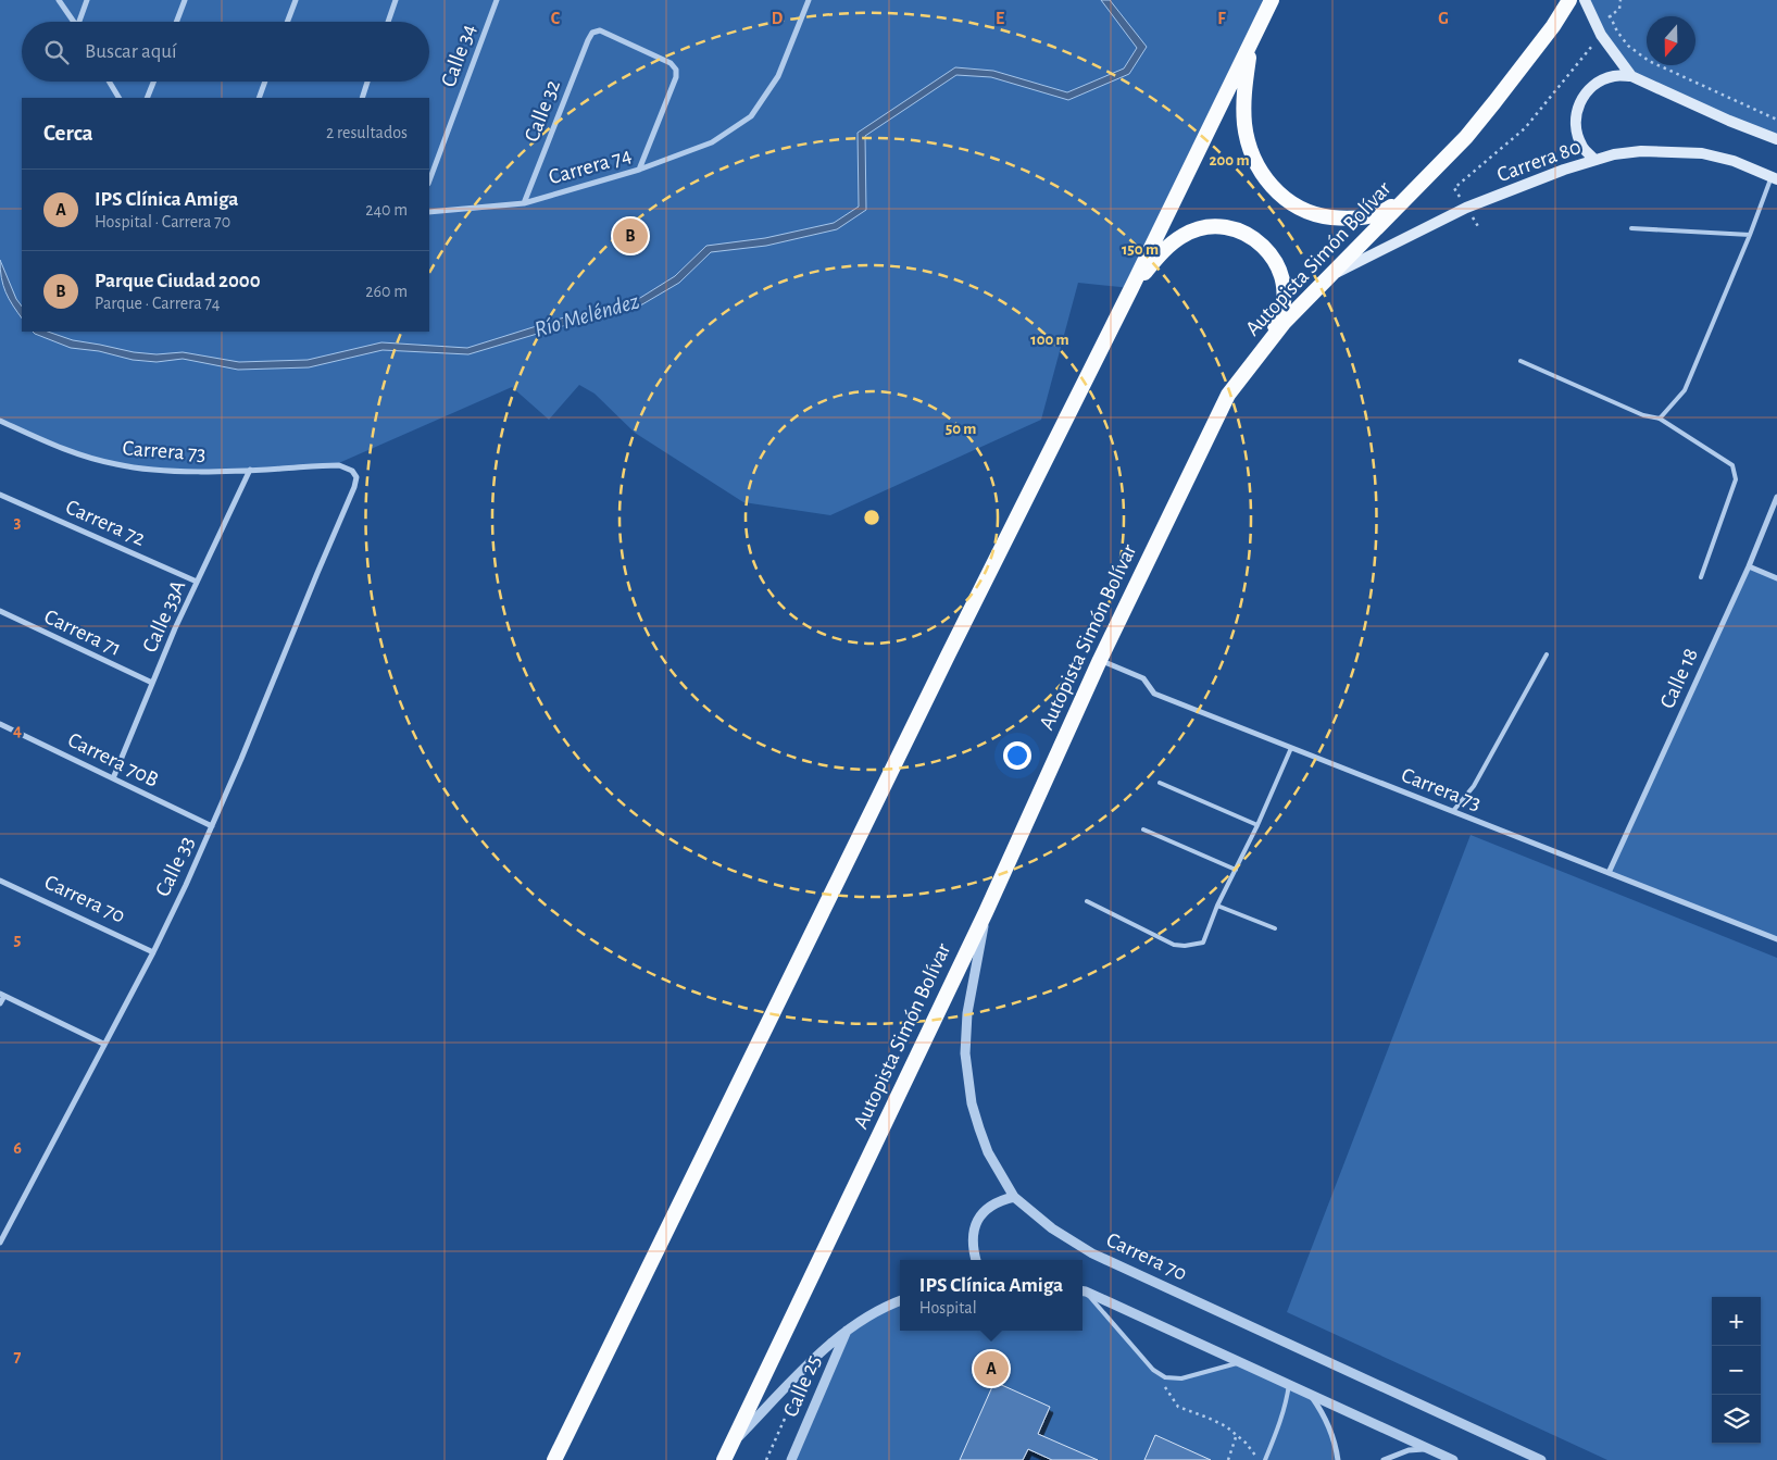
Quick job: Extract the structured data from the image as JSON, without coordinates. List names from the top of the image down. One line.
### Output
{"streets":{"highway":["Autopista Simón Bolívar"],"main road":["Carrera 80"],"street":["Calle 34","Calle 32","Carrera 74","Carrera 73","Carrera 72","Calle 33A","Carrera 71","Calle 18","Carrera 70B","Calle 33","Carrera 70","Calle 25"]},"crossings":[["Calle 32","Carrera 74"],["Carrera 80","Autopista Simón Bolívar"],["Autopista Simón Bolívar","Carrera 73"],["Autopista Simón Bolívar","Carrera 70"],["Carrera 73","Calle 33A"],["Carrera 73","Calle 18"],["Carrera 73","Calle 33"],["Carrera 72","Calle 33A"],["Calle 33A","Carrera 71"],["Calle 33A","Carrera 70B"],["Carrera 70B","Calle 33"],["Calle 33","Carrera 70"]],"water":["Río Meléndez"],"north":"bottom","page":{"search":"Buscar aquí","heading":["Cerca","2 resultados"],"list":[{"mark":"A","name":"IPS Clínica Amiga","note":"Hospital · Carrera 70","value":"240 m"},{"mark":"B","name":"Parque Ciudad 2000","note":"Parque · Carrera 74","value":"260 m"}],"pins":["B","A"],"popup":["IPS Clínica Amiga","Hospital"],"map_buttons":["+","−"]},"grid":{"columns":["C","D","E","F","G"],"rows":["3","4","5","6","7"]},"rings":["200 m","150 m","100 m","50 m"]}
